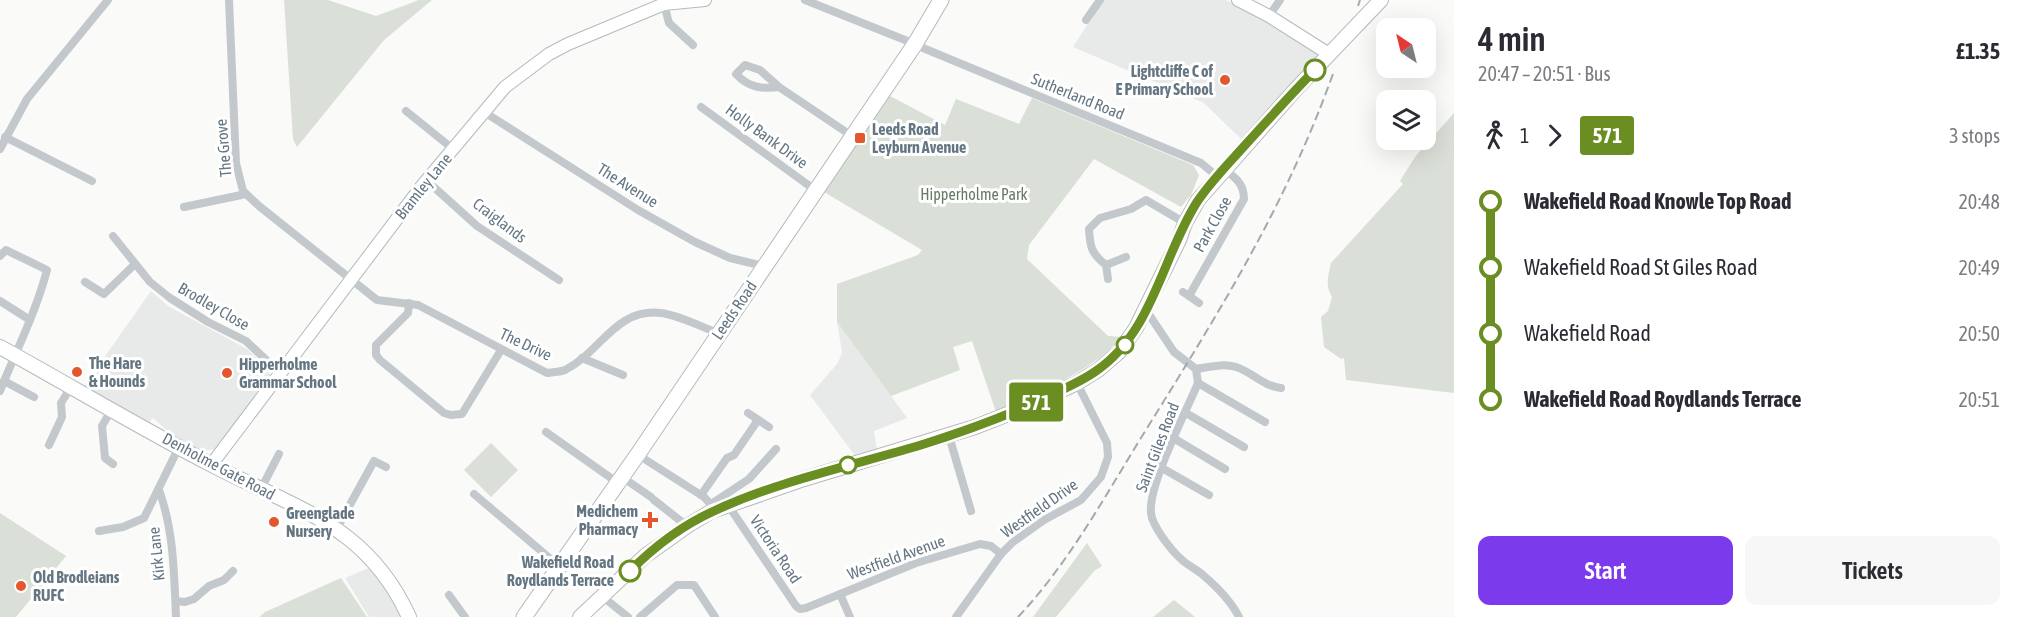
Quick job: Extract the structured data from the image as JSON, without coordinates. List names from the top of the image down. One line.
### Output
{"streets":{"highway":["Leeds Road"],"main road":["Denholme Gate Road"],"street":["Sutherland Road","Holly Bank Drive","The Grove","The Avenue","Bramley Lane","Craiglands","Park Close","Brodley Close","The Drive","Saint Giles Road","Westfield Drive","Victoria Road","Kirk Lane","Westfield Avenue"]},"crossings":[["Sutherland Road","Park Close"],["Sutherland Road","Leeds Road"],["Holly Bank Drive","Leeds Road"],["The Grove","Bramley Lane"],["The Grove","The Drive"],["The Avenue","Bramley Lane"],["The Avenue","Leeds Road"],["Bramley Lane","Craiglands"],["Bramley Lane","Brodley Close"],["Bramley Lane","The Drive"],["Bramley Lane","Denholme Gate Road"],["Leeds Road","The Drive"],["Westfield Drive","Westfield Avenue"],["Victoria Road","Westfield Avenue"]],"parks":["Hipperholme Park"],"places":{"other":["Lightcliffe C of E Primary School","The Hare & Hounds","Hipperholme Grammar School","Greenglade Nursery","Wakefield Road Roydlands Terrace","Old Brodleians RUFC"],"transit":["Leeds Road Leyburn Avenue"],"health":["Medichem Pharmacy"]},"lines":["bus line 571"],"north":"top left","page":{"on_map":"571","heading":["4 min","20:47 – 20:51 · Bus","£1.35"],"legs":["1","571","3 stops"],"list":[{"name":"Wakefield Road Knowle Top Road","value":"20:48"},{"name":"Wakefield Road St Giles Road","value":"20:49"},{"name":"Wakefield Road","value":"20:50"},{"name":"Wakefield Road Roydlands Terrace","value":"20:51"}],"buttons":["Start","Tickets"]}}
